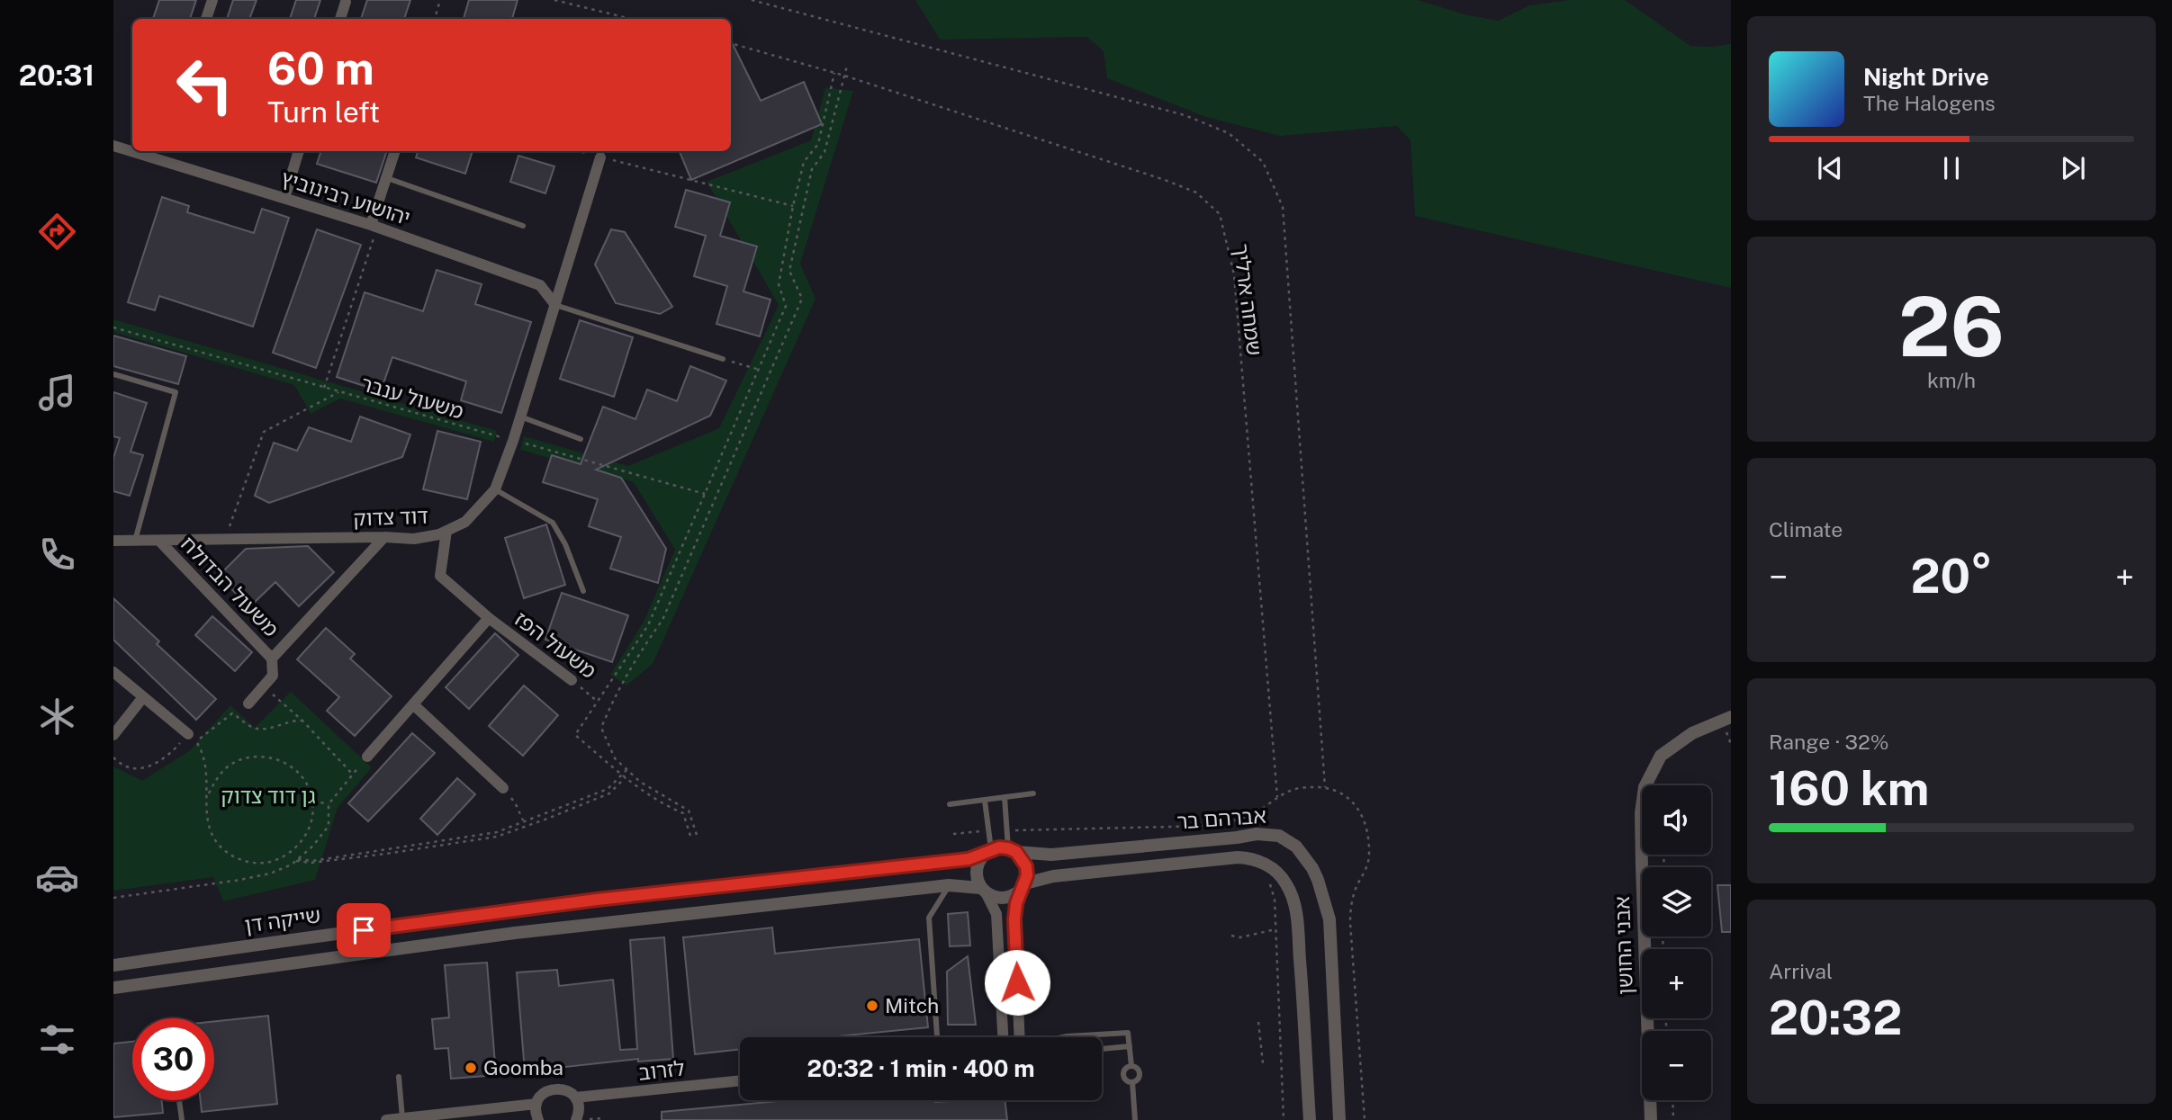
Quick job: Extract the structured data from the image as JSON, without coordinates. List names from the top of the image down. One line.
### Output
{"streets":{"street":["יהושוע רבינוביץ","דוד צדוק","משעול הבדולח","משעול הפז","אברהם בר","שייקה דן","אבני החושן","לזרוב"],"path":["שמחה ארליך","משעול ענבר"]},"crossings":[["יהושוע רבינוביץ","דוד צדוק"],["משעול ענבר","דוד צדוק"],["דוד צדוק","משעול הבדולח"],["דוד צדוק","משעול הפז"],["אברהם בר","שייקה דן"]],"parks":["גן דוד צדוק"],"places":["Mitch","Goomba"],"page":{"tabs":"20:31","turn":["60 m","Turn left"],"song":["Night Drive","The Halogens"],"tile":[["26","km/h"],"Climate",["Range · 32%","160 km"],["Arrival","20:32"]],"heat":["−","20°","+"],"map_buttons":["+","−"],"limit":"30","trip":"20:32 · 1 min · 400 m"}}
